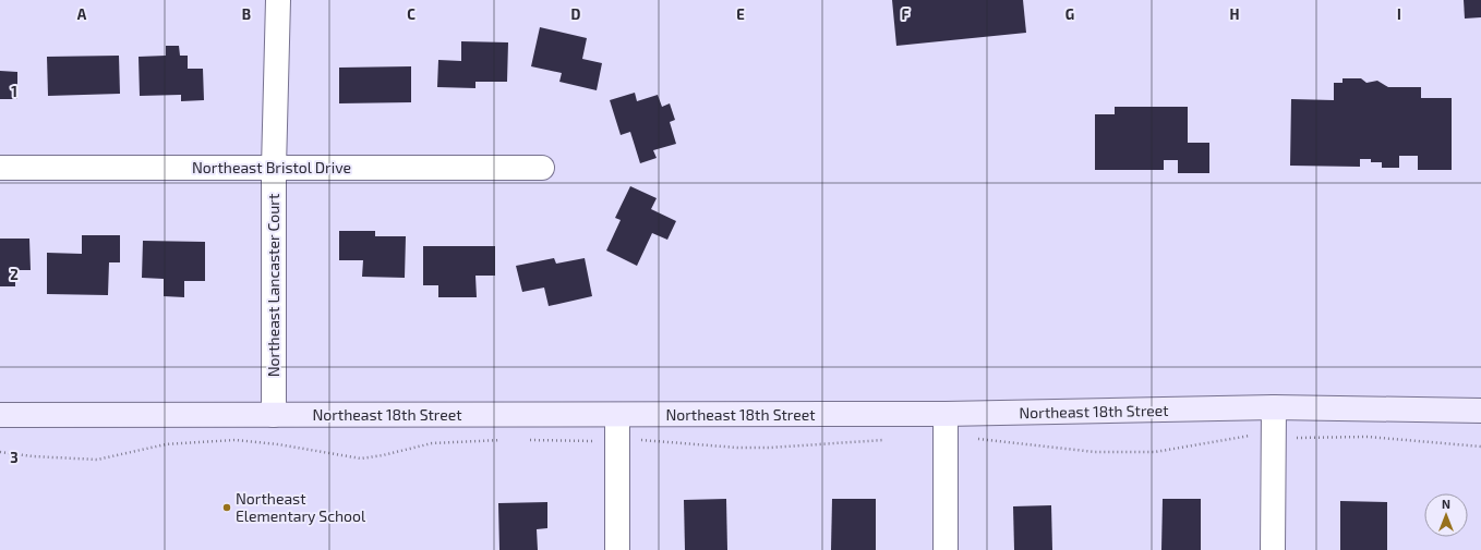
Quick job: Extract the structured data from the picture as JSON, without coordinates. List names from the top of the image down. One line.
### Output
{"streets":{"main road":["Northeast 18th Street"],"street":["Northeast Bristol Drive","Northeast Lancaster Court"]},"crossings":[["Northeast Bristol Drive","Northeast Lancaster Court"],["Northeast Lancaster Court","Northeast 18th Street"]],"places":["Northeast Elementary School"],"north":"top","grid":{"columns":["A","B","C","D","E","F","G","H","I"],"rows":["1","2","3"]}}
